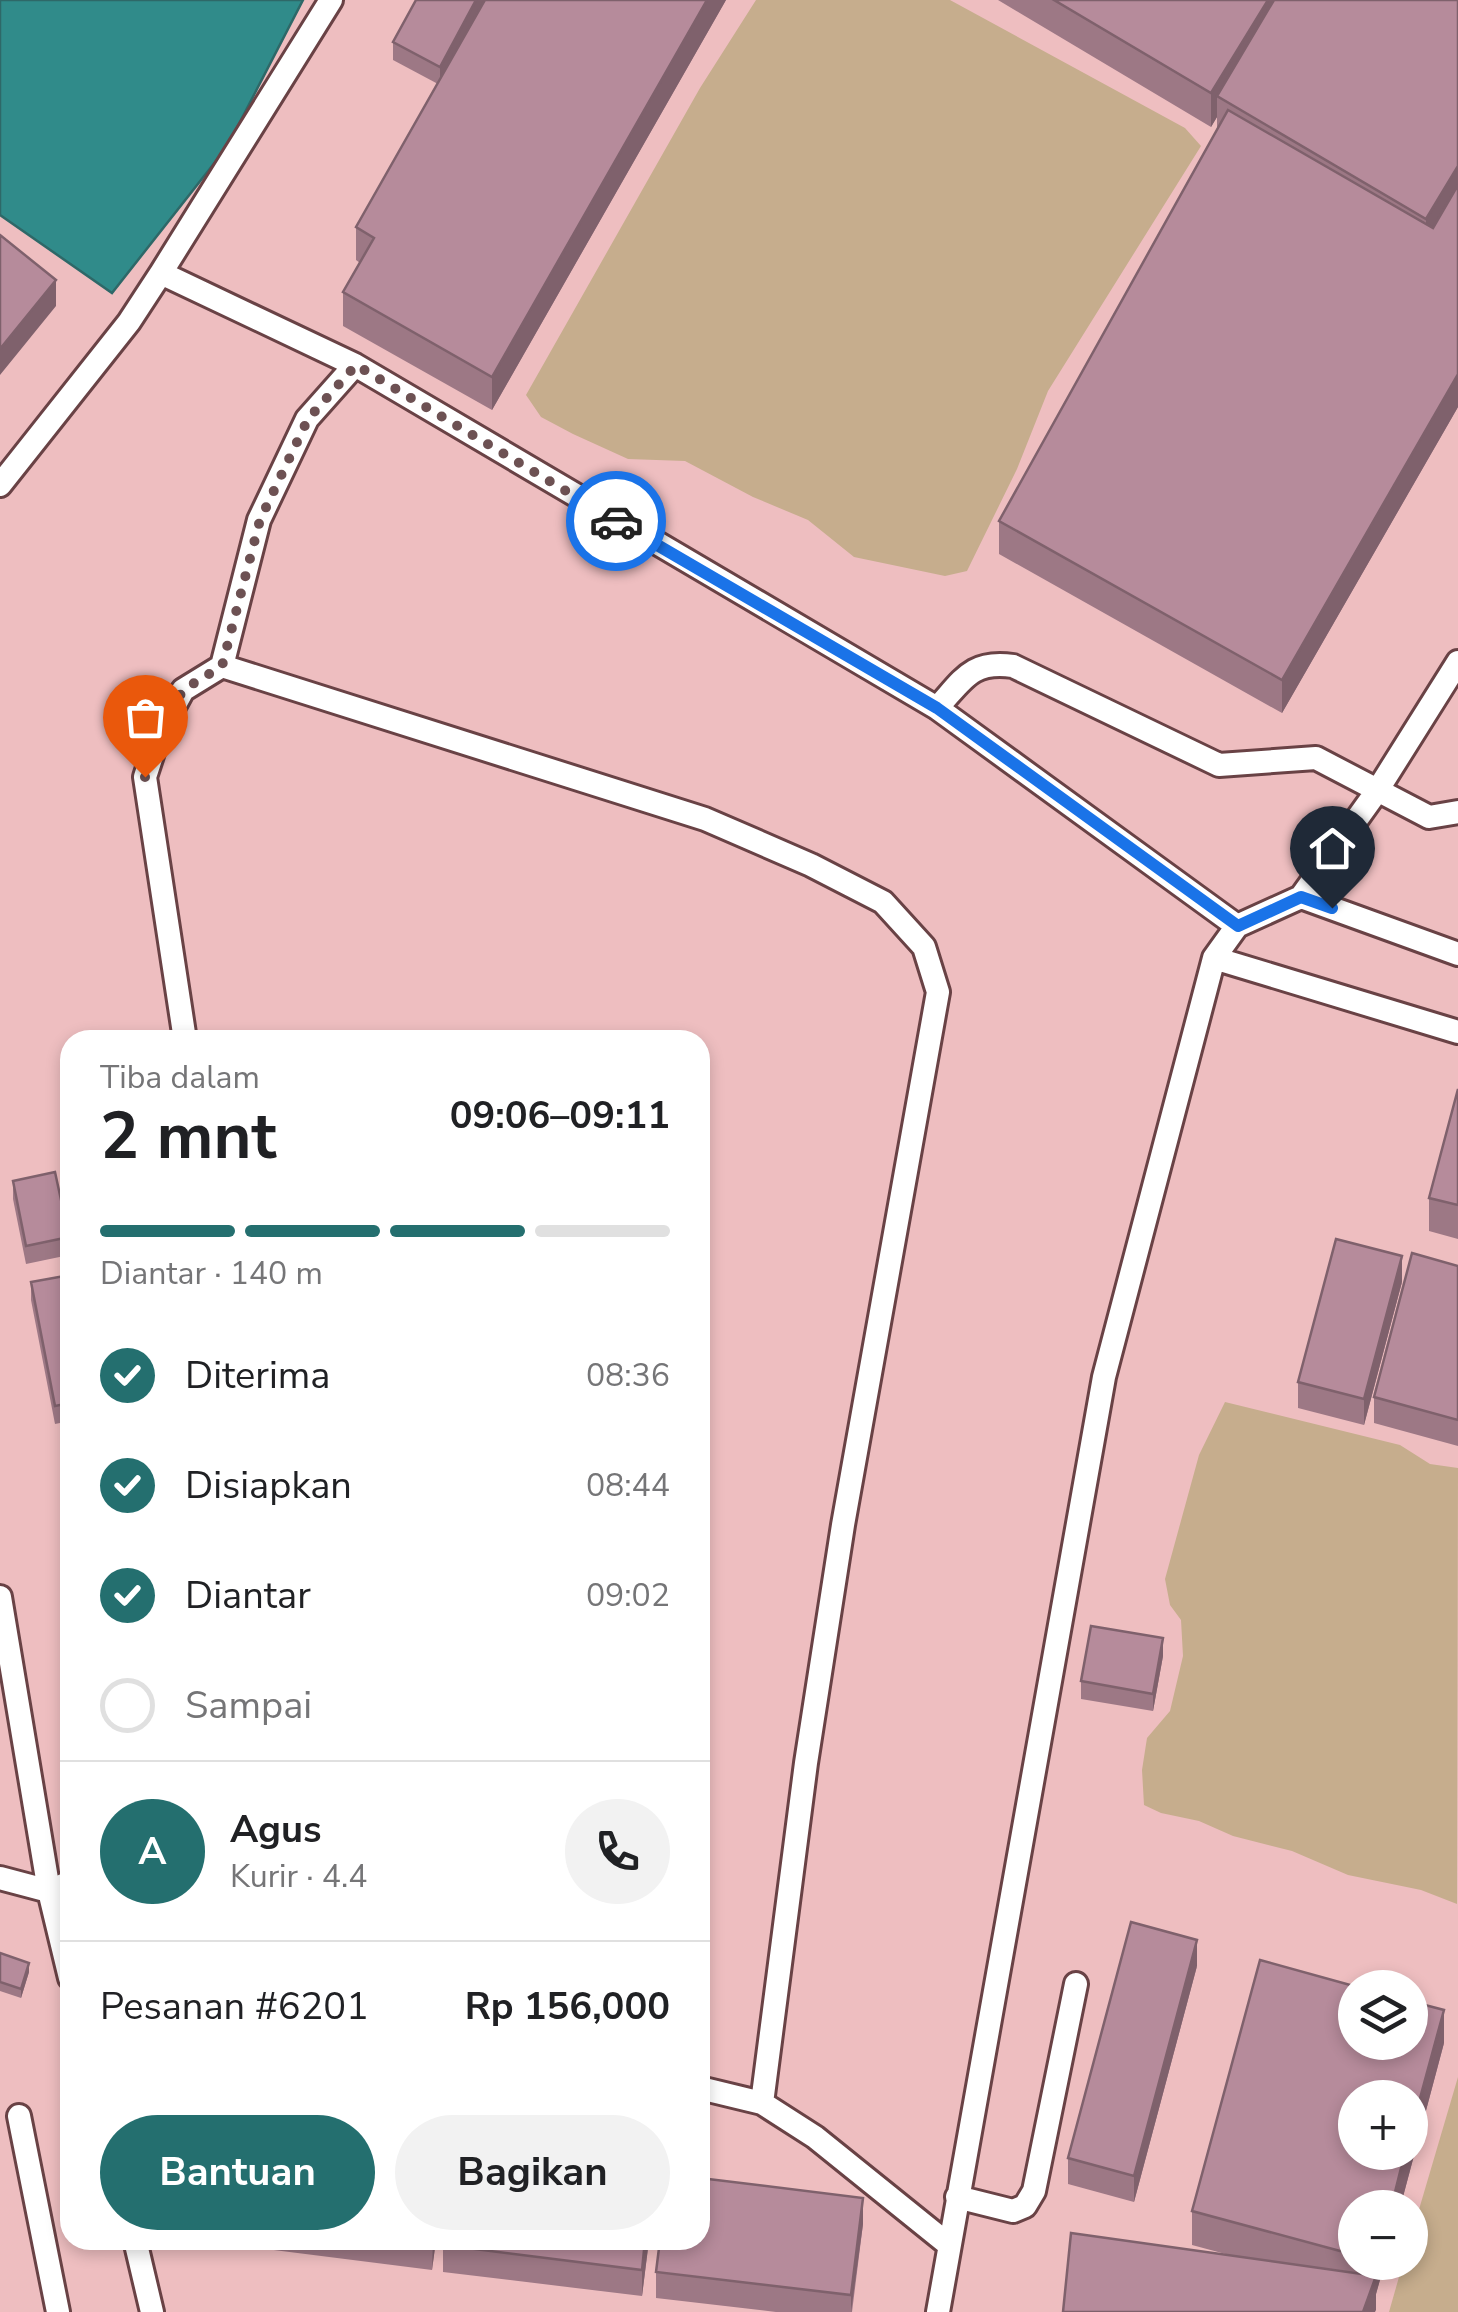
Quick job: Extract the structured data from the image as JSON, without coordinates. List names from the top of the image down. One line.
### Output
{"page":{"heading":["2 mnt","Tiba dalam","09:06–09:11"],"panel":["Agus","Kurir · 4.4","Pesanan #6201","Rp 156,000"],"bar":"Diantar · 140 m","list":[["Diterima","08:36"],["Disiapkan","08:44"],["Diantar","09:02"],"Sampai"],"round":"A","map_buttons":["+","−"],"buttons":["Bantuan","Bagikan"]}}
